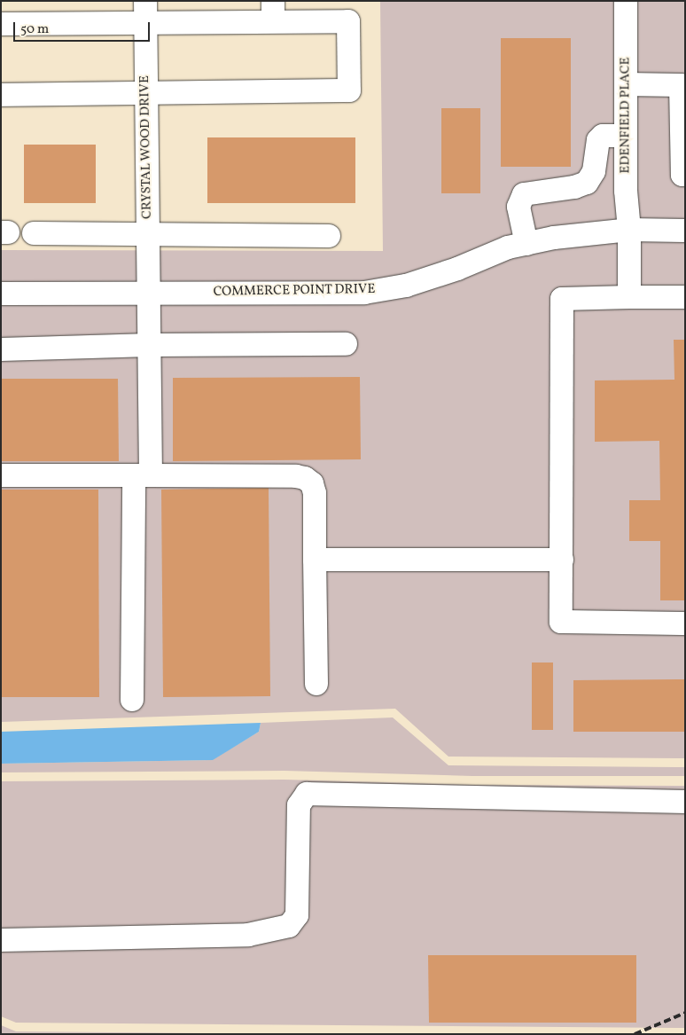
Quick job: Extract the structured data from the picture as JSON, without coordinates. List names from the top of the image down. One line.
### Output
{"streets":{"street":["EDENFIELD PLACE","CRYSTAL WOOD DRIVE","COMMERCE POINT DRIVE"]},"crossings":[["EDENFIELD PLACE","COMMERCE POINT DRIVE"],["CRYSTAL WOOD DRIVE","COMMERCE POINT DRIVE"]],"scale_bar":"50 m"}
